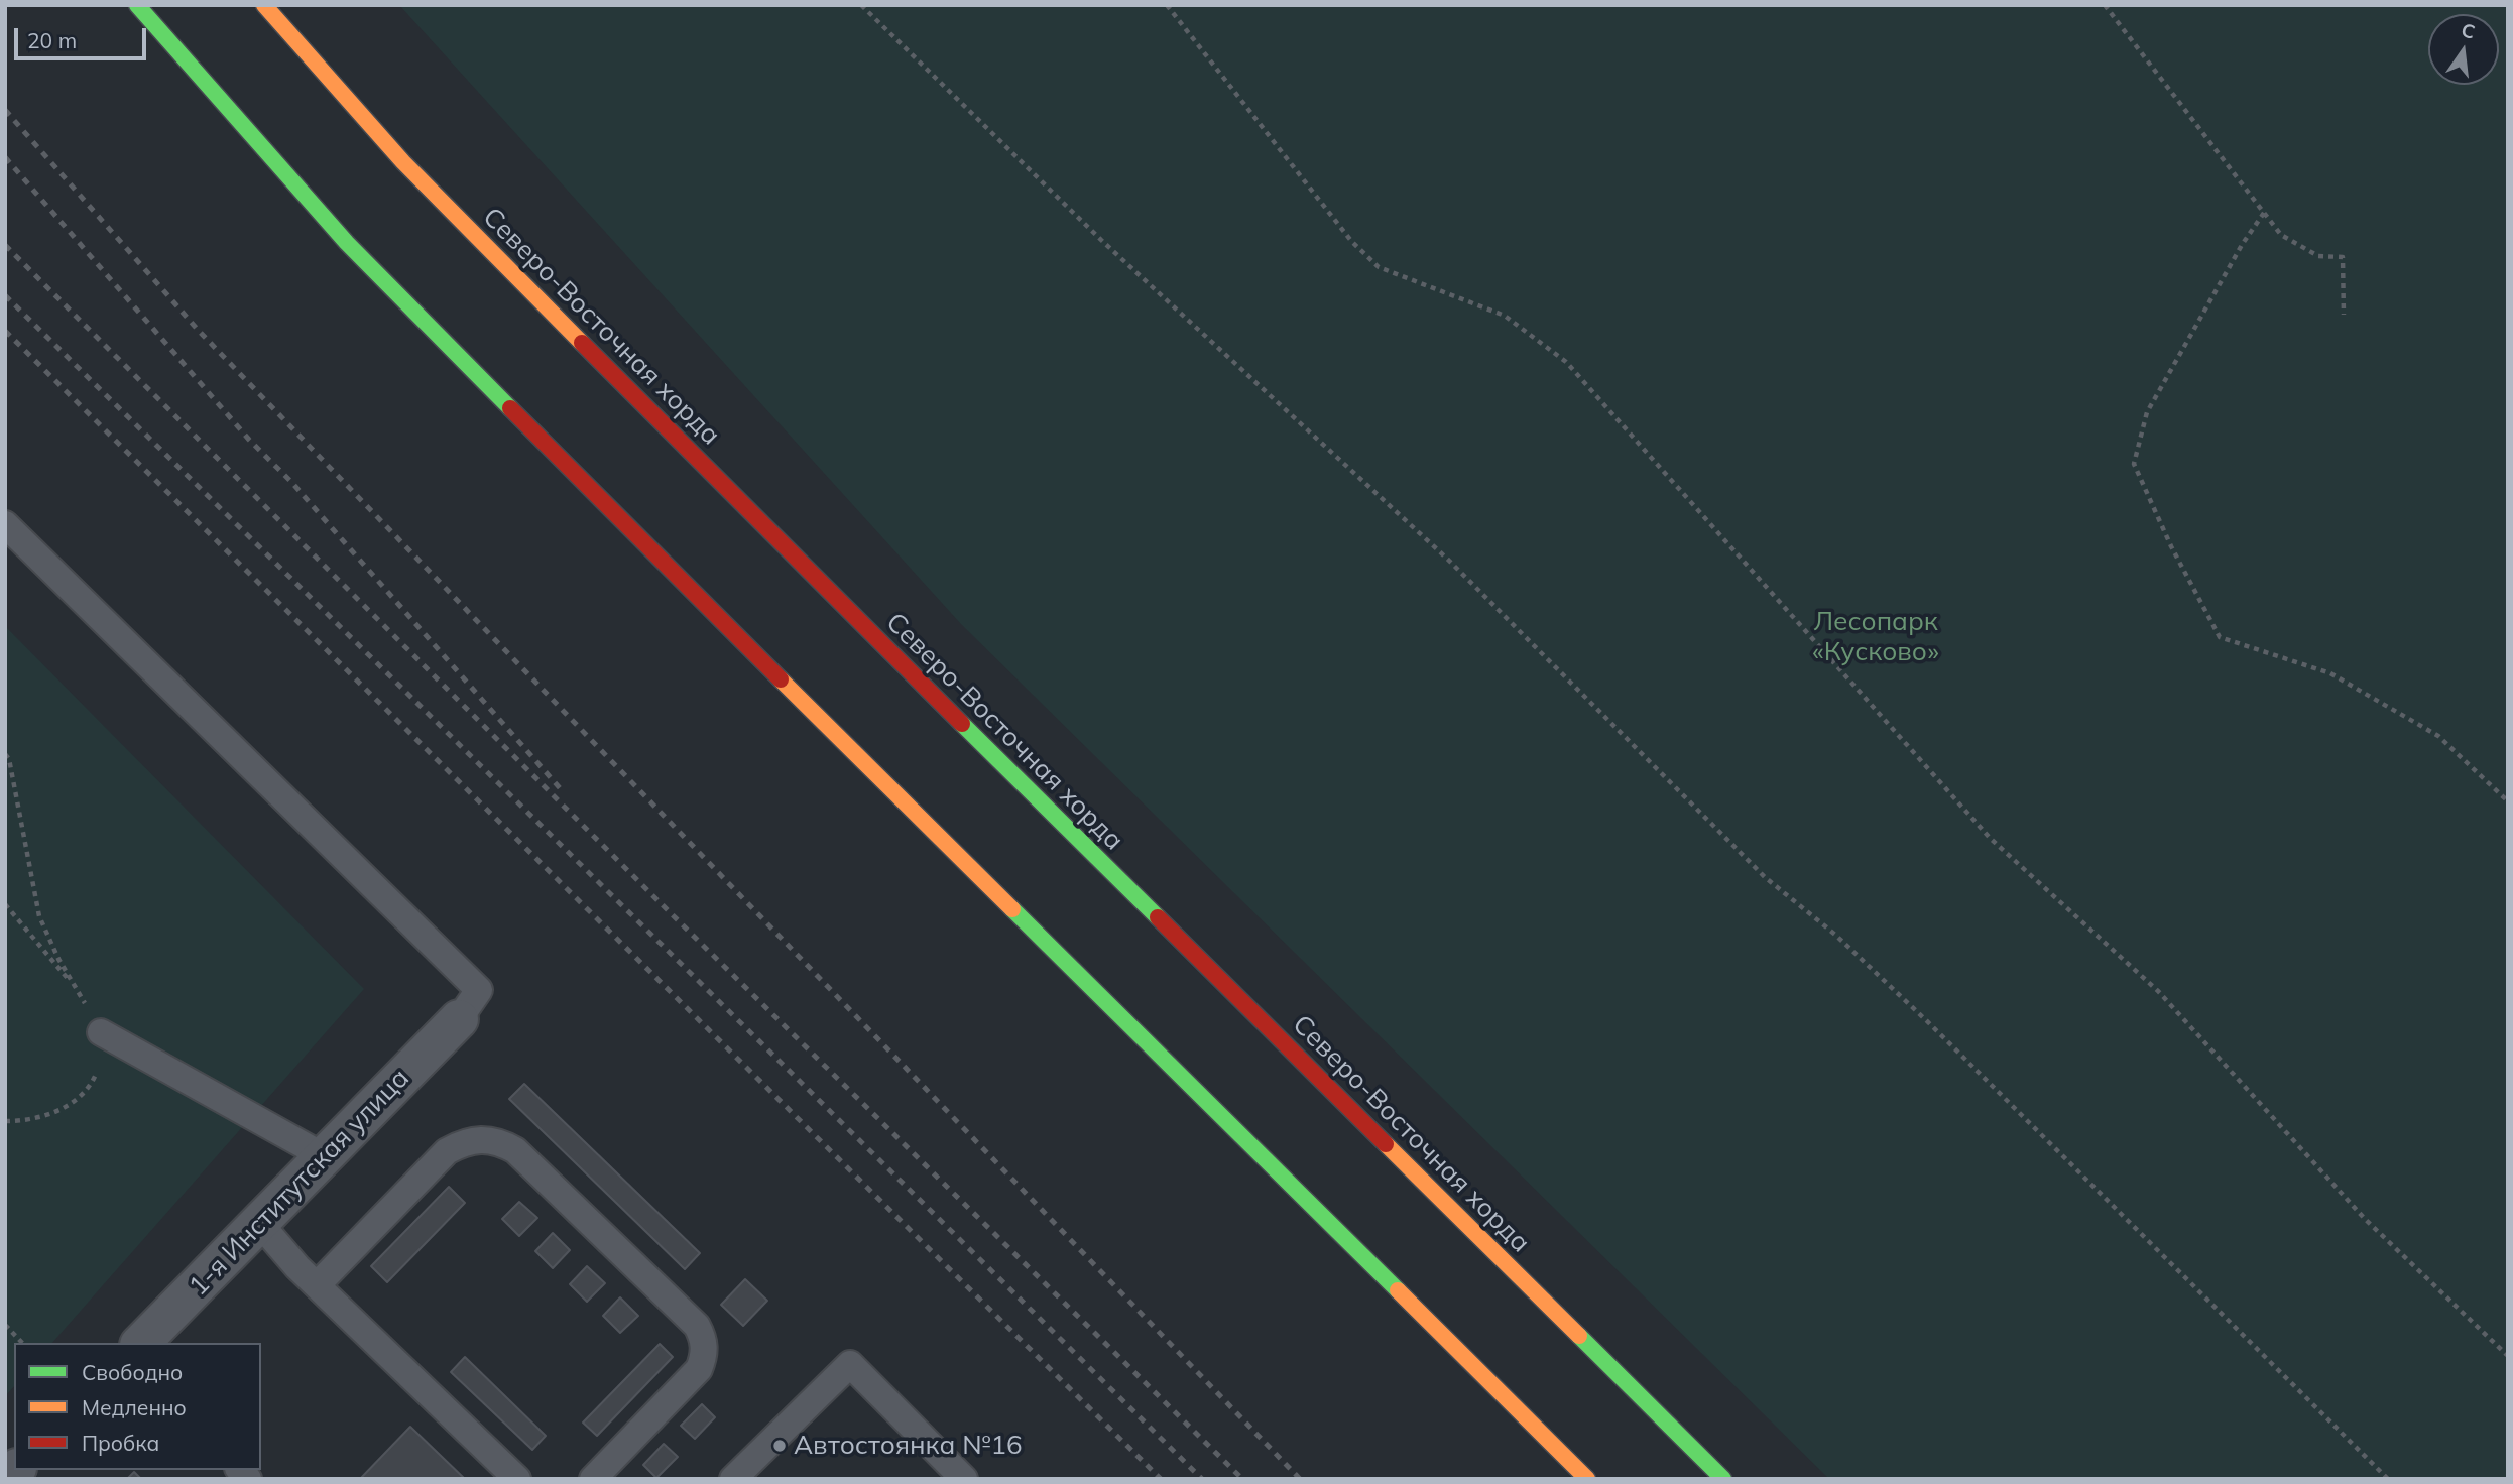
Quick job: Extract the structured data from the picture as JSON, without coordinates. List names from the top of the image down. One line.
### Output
{"streets":{"main road":["Северо-Восточная хорда"],"street":["1-я Институтская улица"]},"parks":["Лесопарк «Кусково»"],"places":["Автостоянка №16"],"legend":["Свободно","Медленно","Пробка"],"scale_bar":"20 m","north":"top"}
